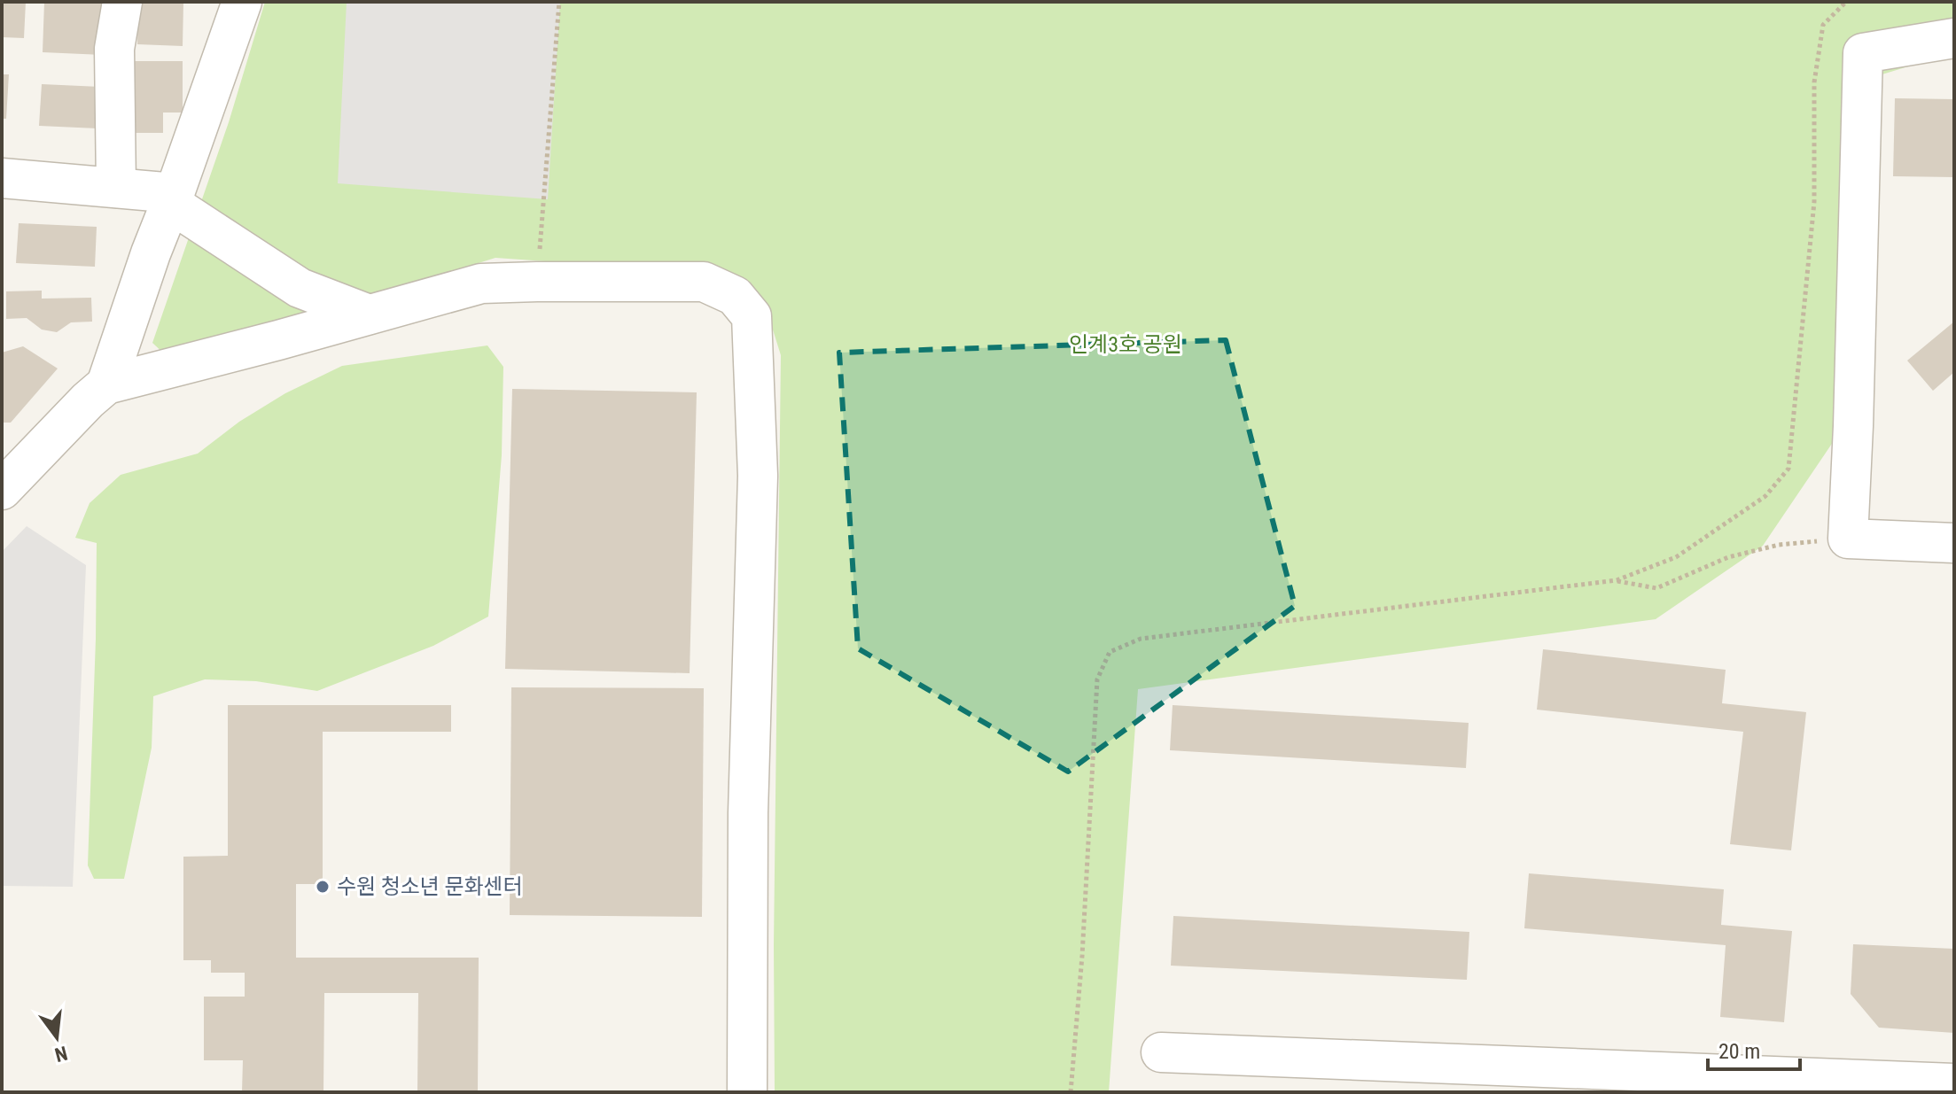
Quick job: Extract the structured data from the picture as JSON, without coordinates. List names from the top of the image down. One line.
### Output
{"parks":["인계3호 공원"],"places":["수원 청소년 문화센터"],"scale_bar":"20 m","north":"bottom"}
